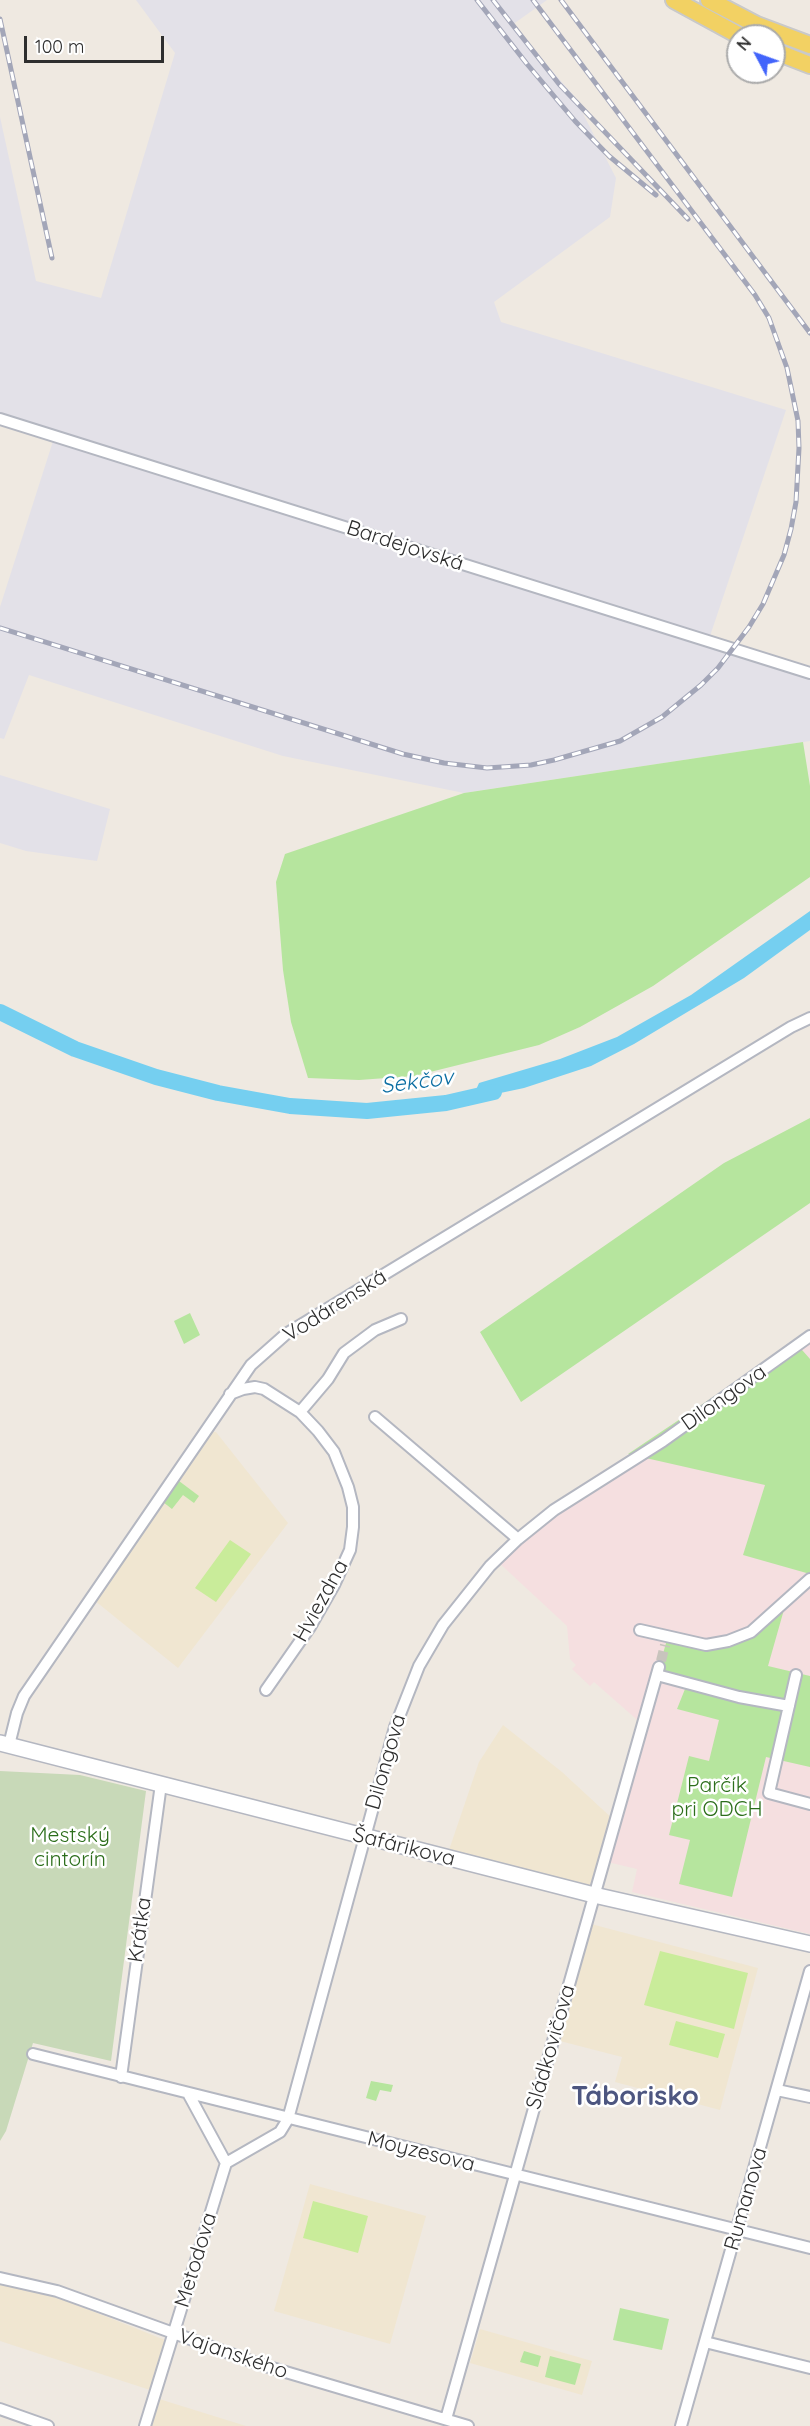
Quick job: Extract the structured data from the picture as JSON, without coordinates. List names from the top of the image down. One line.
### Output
{"streets":{"street":["Bardejovská","Vodárenská","Dilongova","Hviezdna","Šafárikova","Krátka","Sládkovičova","Moyzesova","Rumanova","Metodova","Vajanského"]},"crossings":[["Vodárenská","Hviezdna"],["Vodárenská","Šafárikova"],["Dilongova","Šafárikova"],["Dilongova","Moyzesova"],["Šafárikova","Krátka"],["Šafárikova","Sládkovičova"],["Krátka","Moyzesova"],["Sládkovičova","Moyzesova"],["Sládkovičova","Vajanského"],["Moyzesova","Rumanova"],["Metodova","Vajanského"]],"districts":["Táborisko"],"water":["Sekčov"],"parks":["Parčík pri ODCH","Mestský cintorín"],"scale_bar":"100 m","north":"top left"}
